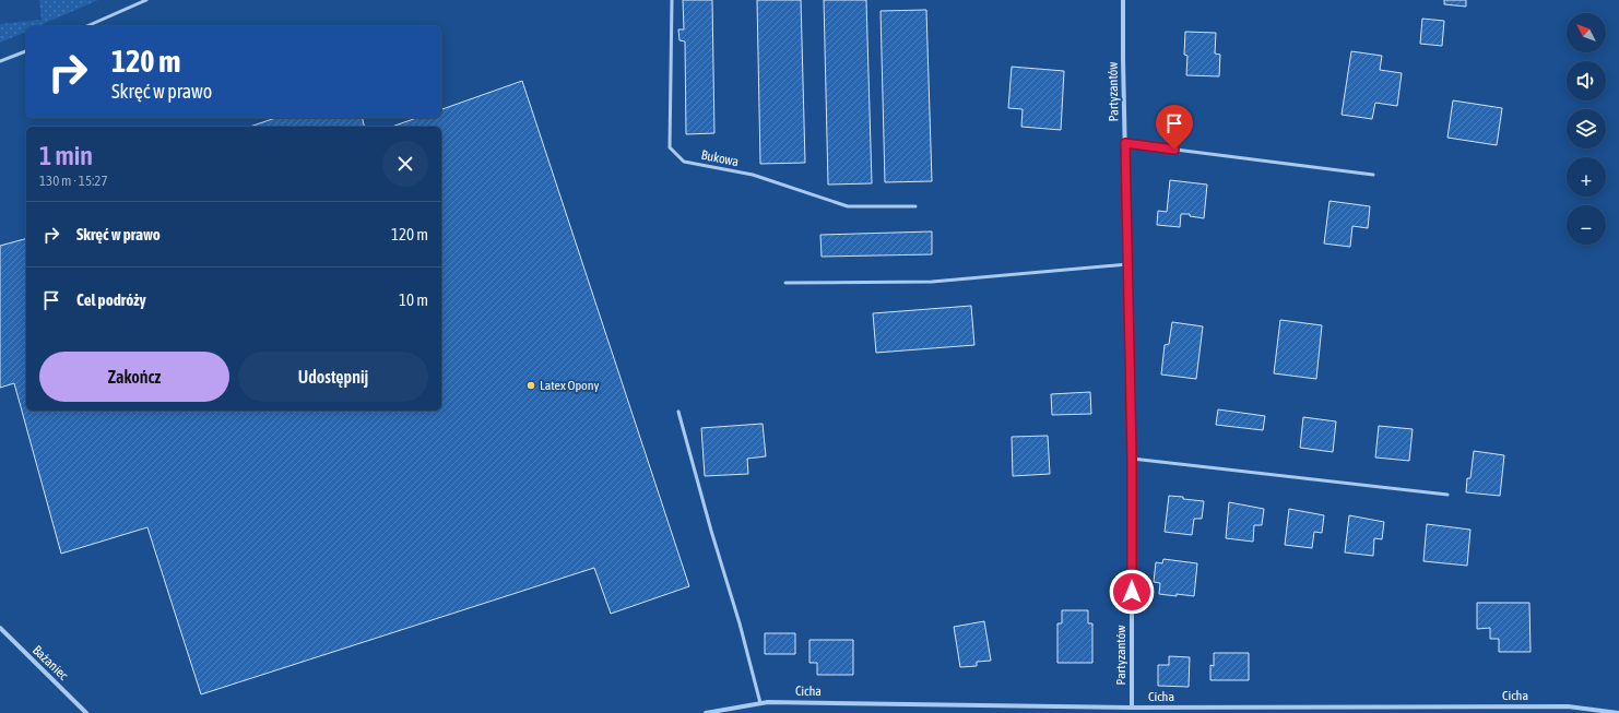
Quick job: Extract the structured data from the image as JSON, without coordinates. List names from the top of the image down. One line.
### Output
{"streets":{"street":["Partyzantów","Bażaniec","Cicha"],"lane":["Bukowa"]},"crossings":[["Partyzantów","Cicha"]],"places":["Latex Opony"],"north":"top left","page":{"map_buttons":["+","−"],"turn":["120 m","Skręć w prawo"],"heading":["1 min","130 m · 15:27"],"list":[{"name":"Skręć w prawo","value":"120 m"},{"name":"Cel podróży","value":"10 m"}],"buttons":["Zakończ","Udostępnij"]}}
